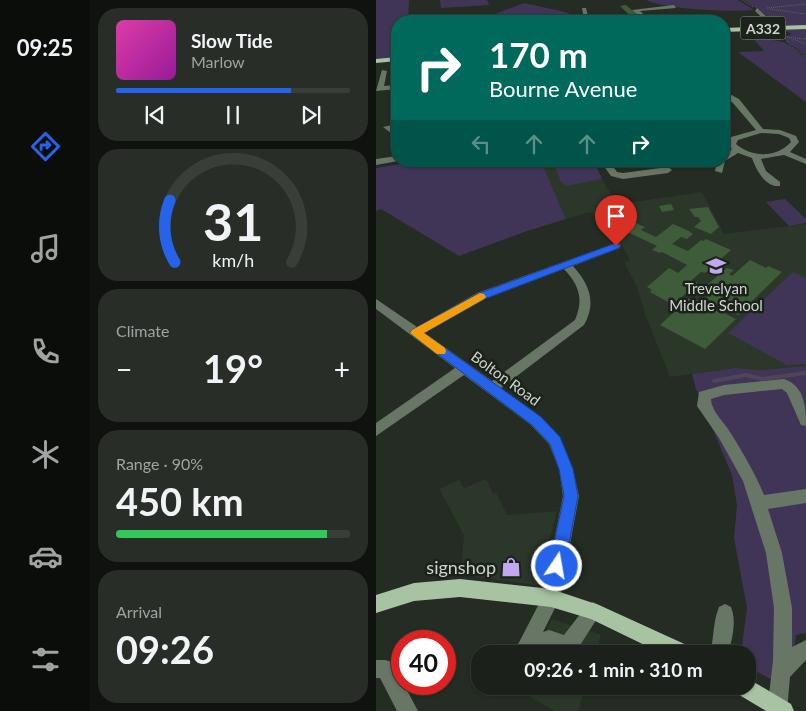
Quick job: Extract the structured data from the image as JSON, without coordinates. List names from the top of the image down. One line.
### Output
{"streets":{"main road":["A332"],"street":["Bolton Road"]},"places":{"school or university":["Trevelyan Middle School"],"shop":["signshop"]},"page":{"tabs":"09:25","turn":["170 m","Bourne Avenue"],"song":["Slow Tide","Marlow"],"tile":["Climate",["Range · 90%","450 km"],["Arrival","09:26"]],"heat":["−","19°","+"],"limit":"40","trip":"09:26 · 1 min · 310 m","gauge":["31","km/h"]}}
